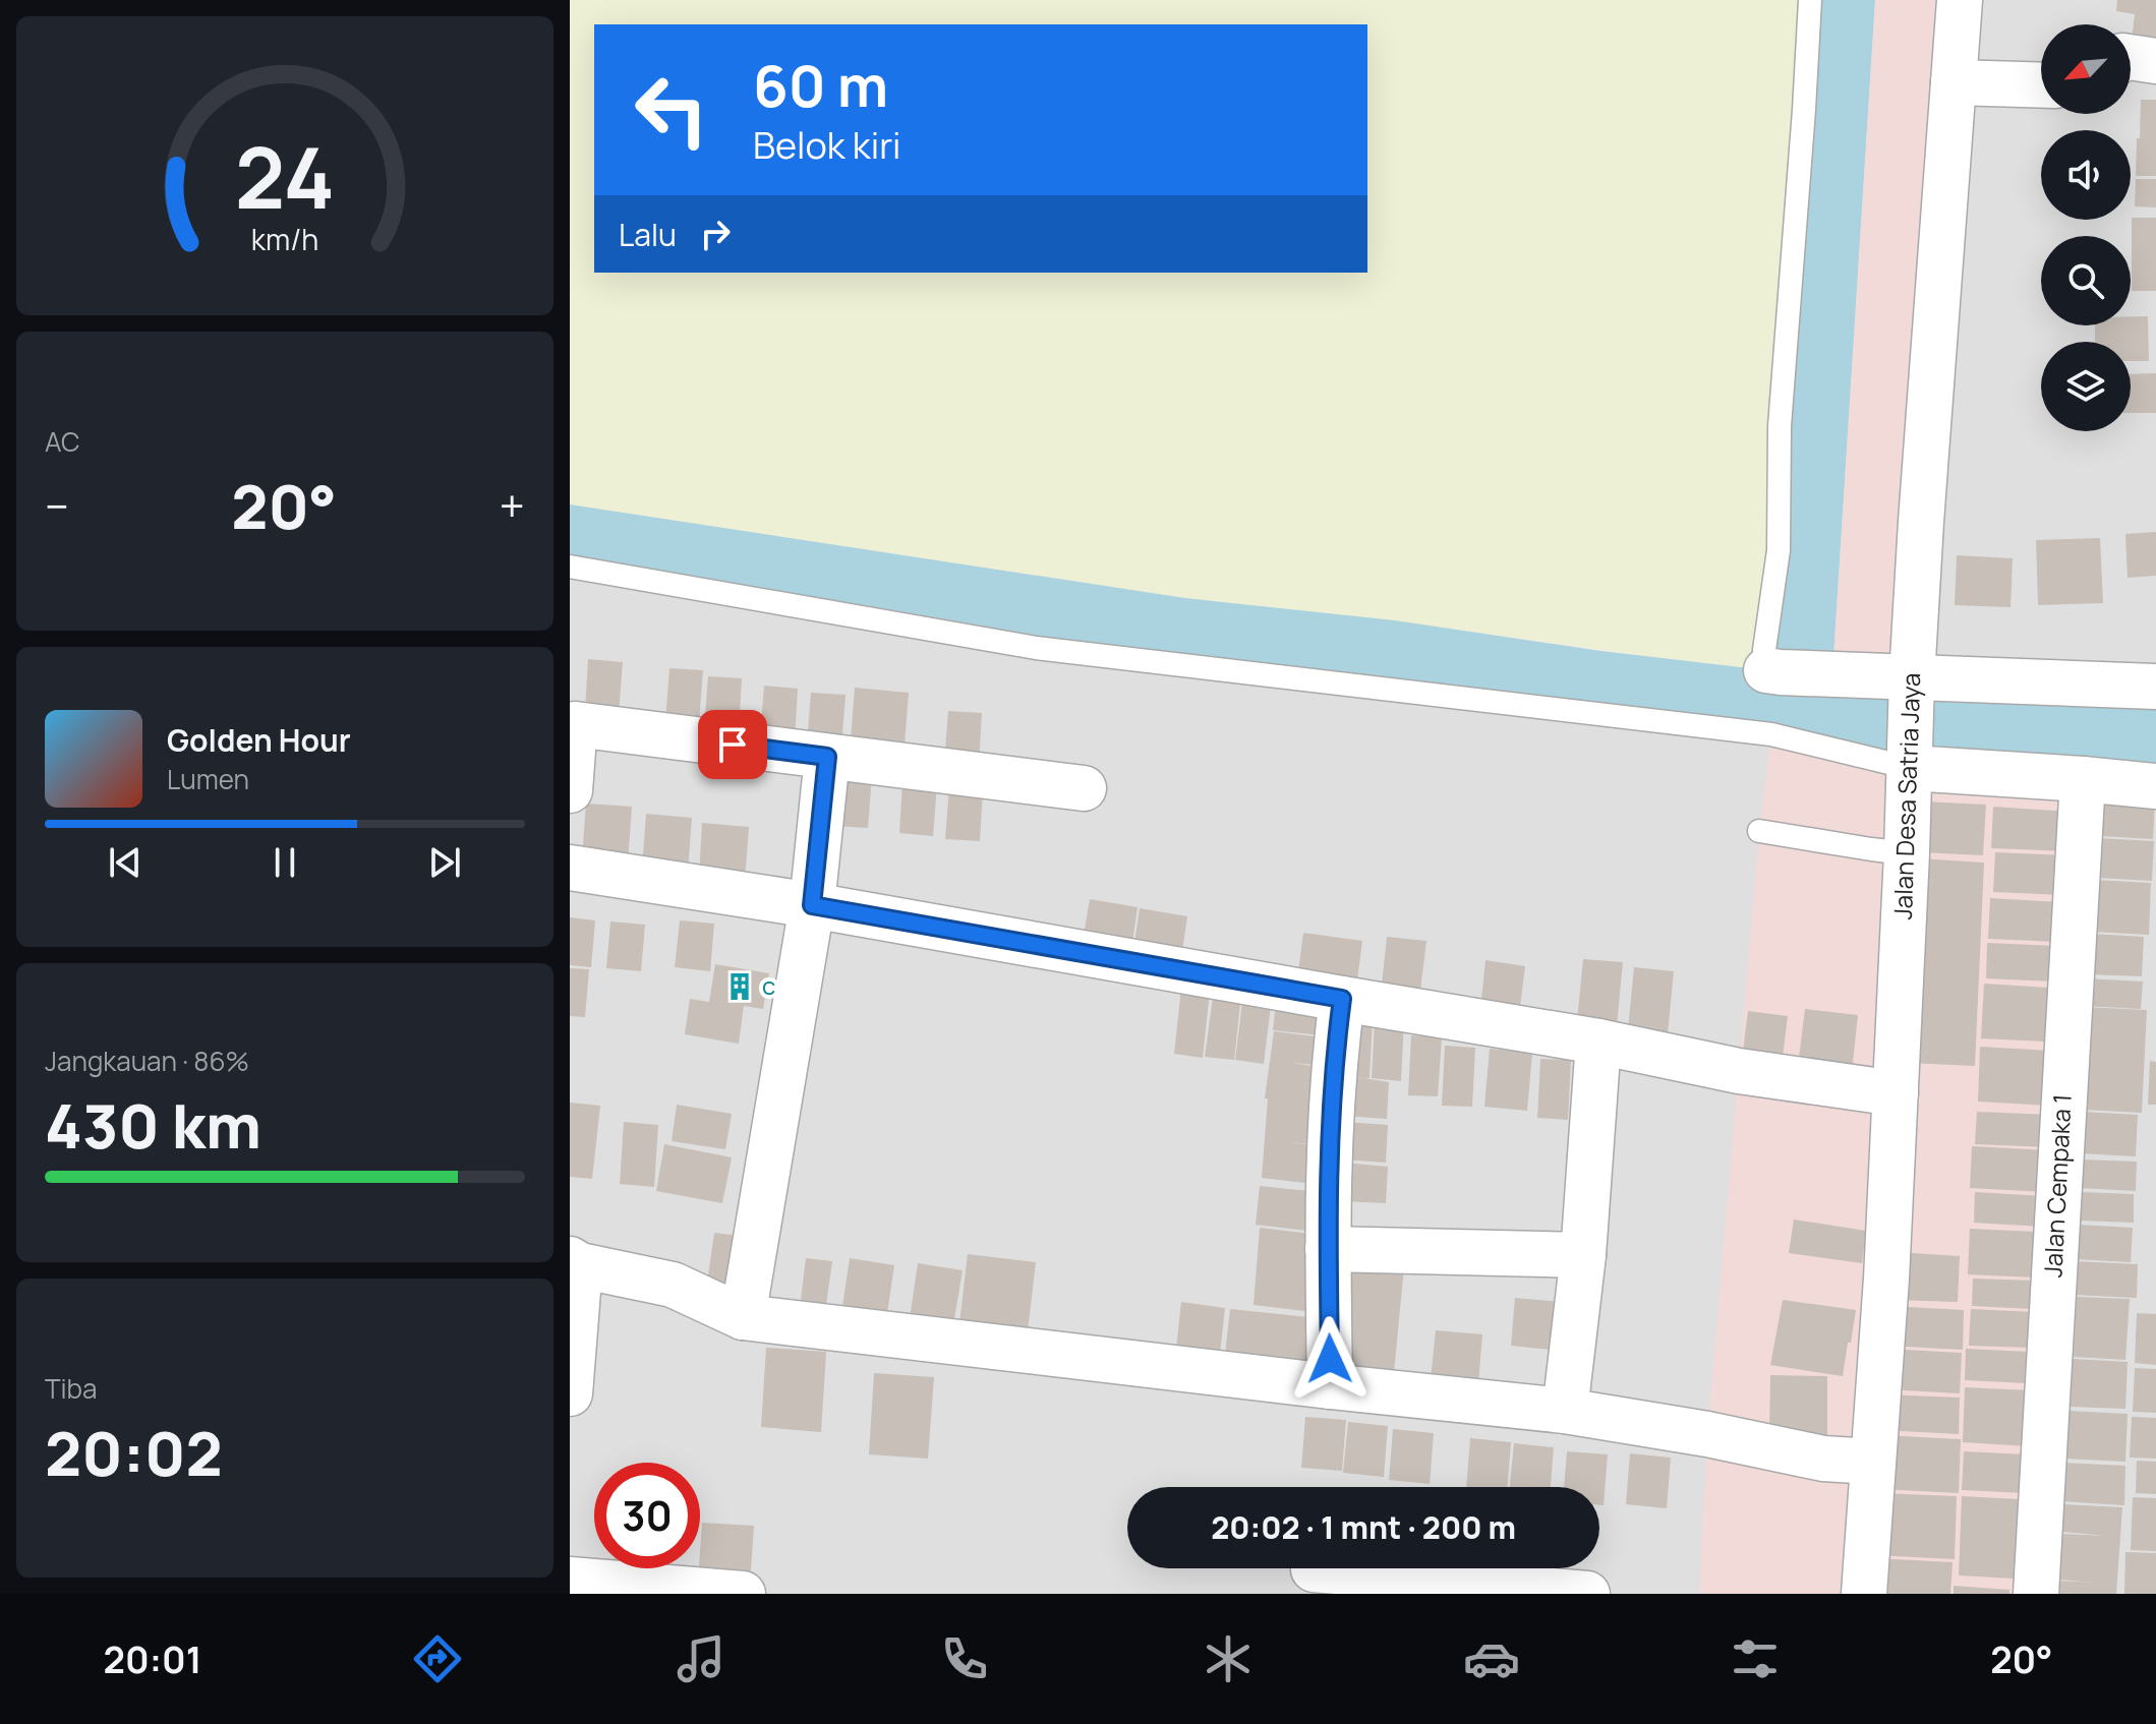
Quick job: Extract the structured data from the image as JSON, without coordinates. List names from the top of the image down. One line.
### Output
{"streets":{"street":["Jalan Desa Satria Jaya","Jalan Cempaka 1"]},"places":{"building":["c"]},"north":"bottom left","page":{"turn":["60 m","Belok kiri"],"then":"Lalu","tile":["AC",["Jangkauan · 86%","430 km"],["Tiba","20:02"]],"heat":["−","20°","+"],"song":["Golden Hour","Lumen"],"limit":"30","trip":"20:02 · 1 mnt · 200 m","tabs":["20:01","20°"],"gauge":["24","km/h"]}}
